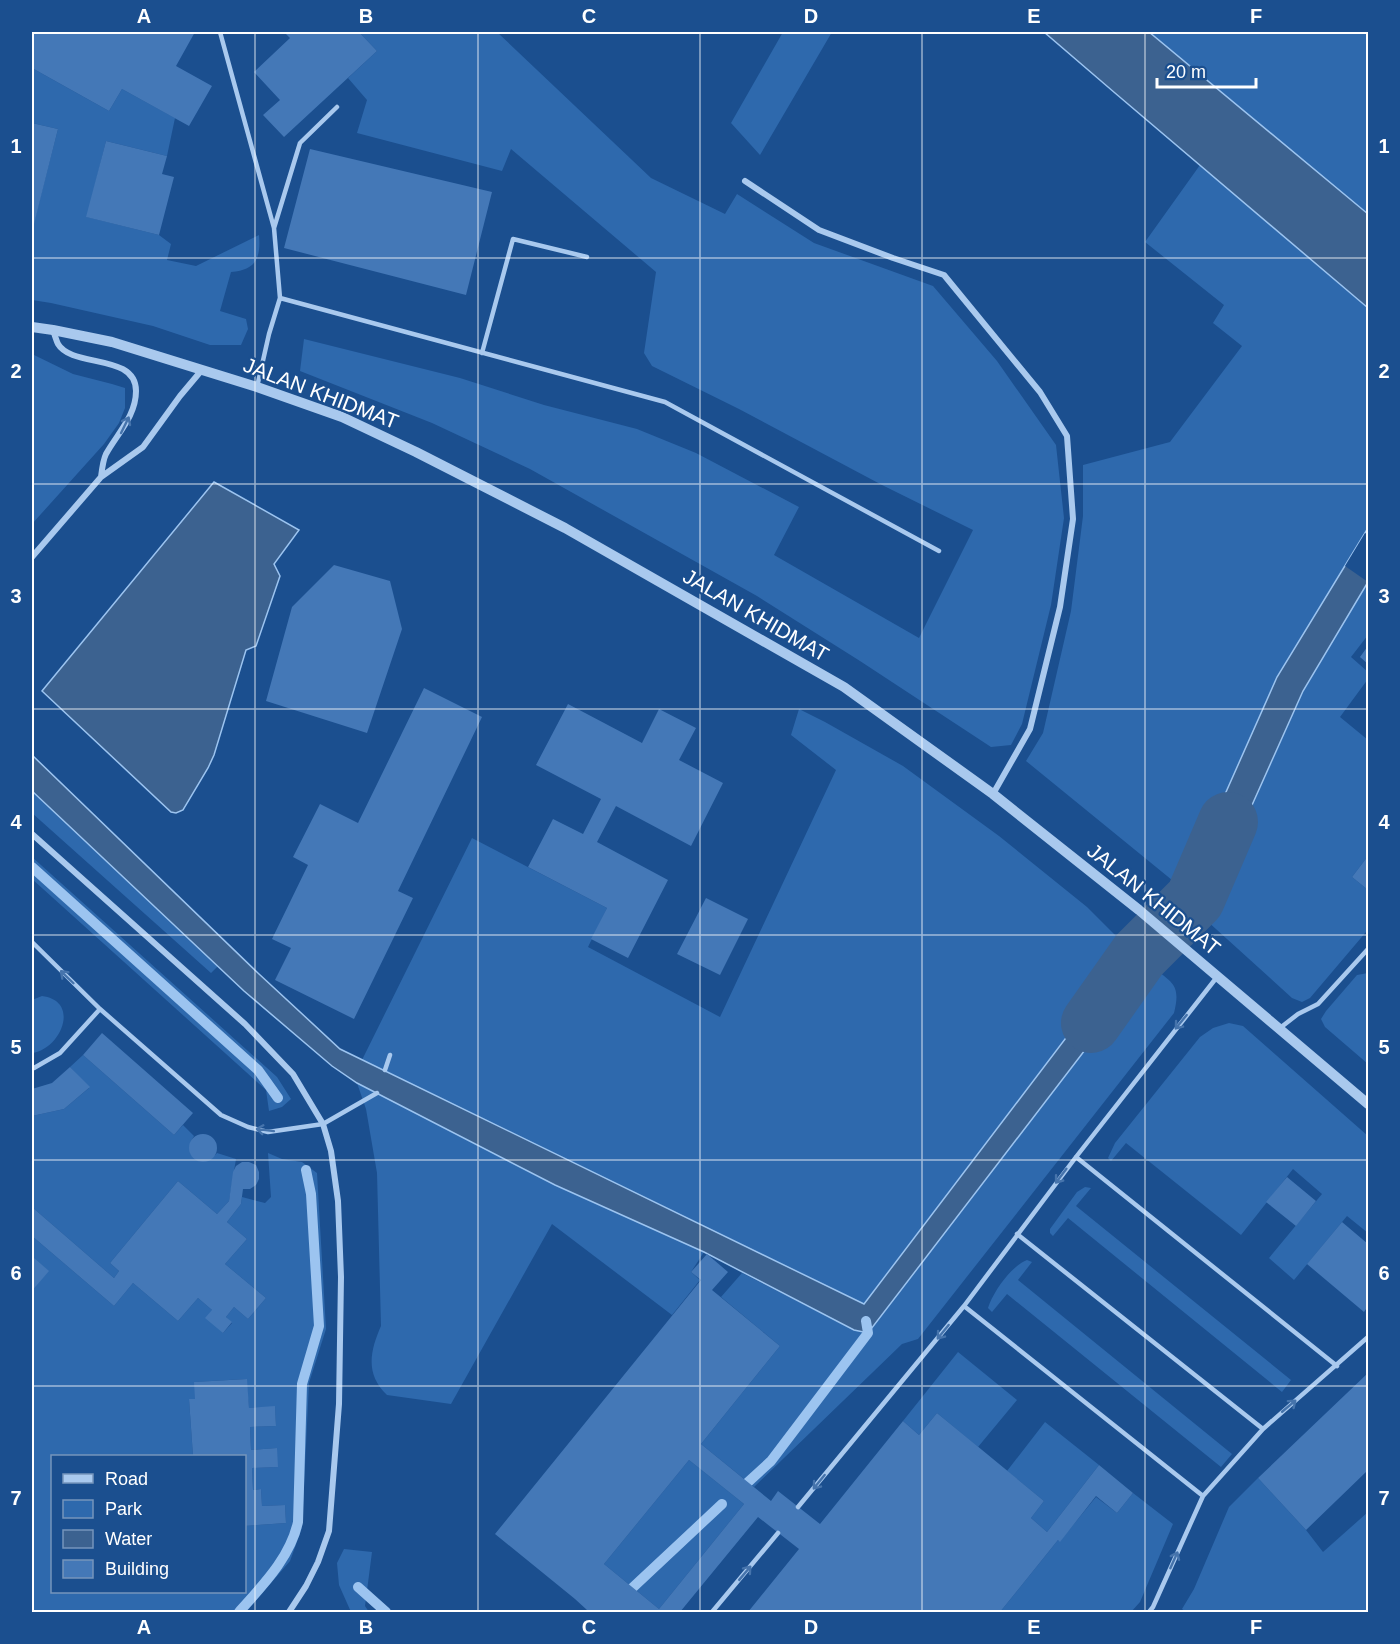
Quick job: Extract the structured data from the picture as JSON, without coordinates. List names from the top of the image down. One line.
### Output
{"streets":{"street":["JALAN KHIDMAT"]},"legend":["Road","Park","Water","Building"],"scale_bar":"20 m","grid":{"columns":["A","B","C","D","E","F"],"rows":["1","2","3","4","5","6","7"]}}
